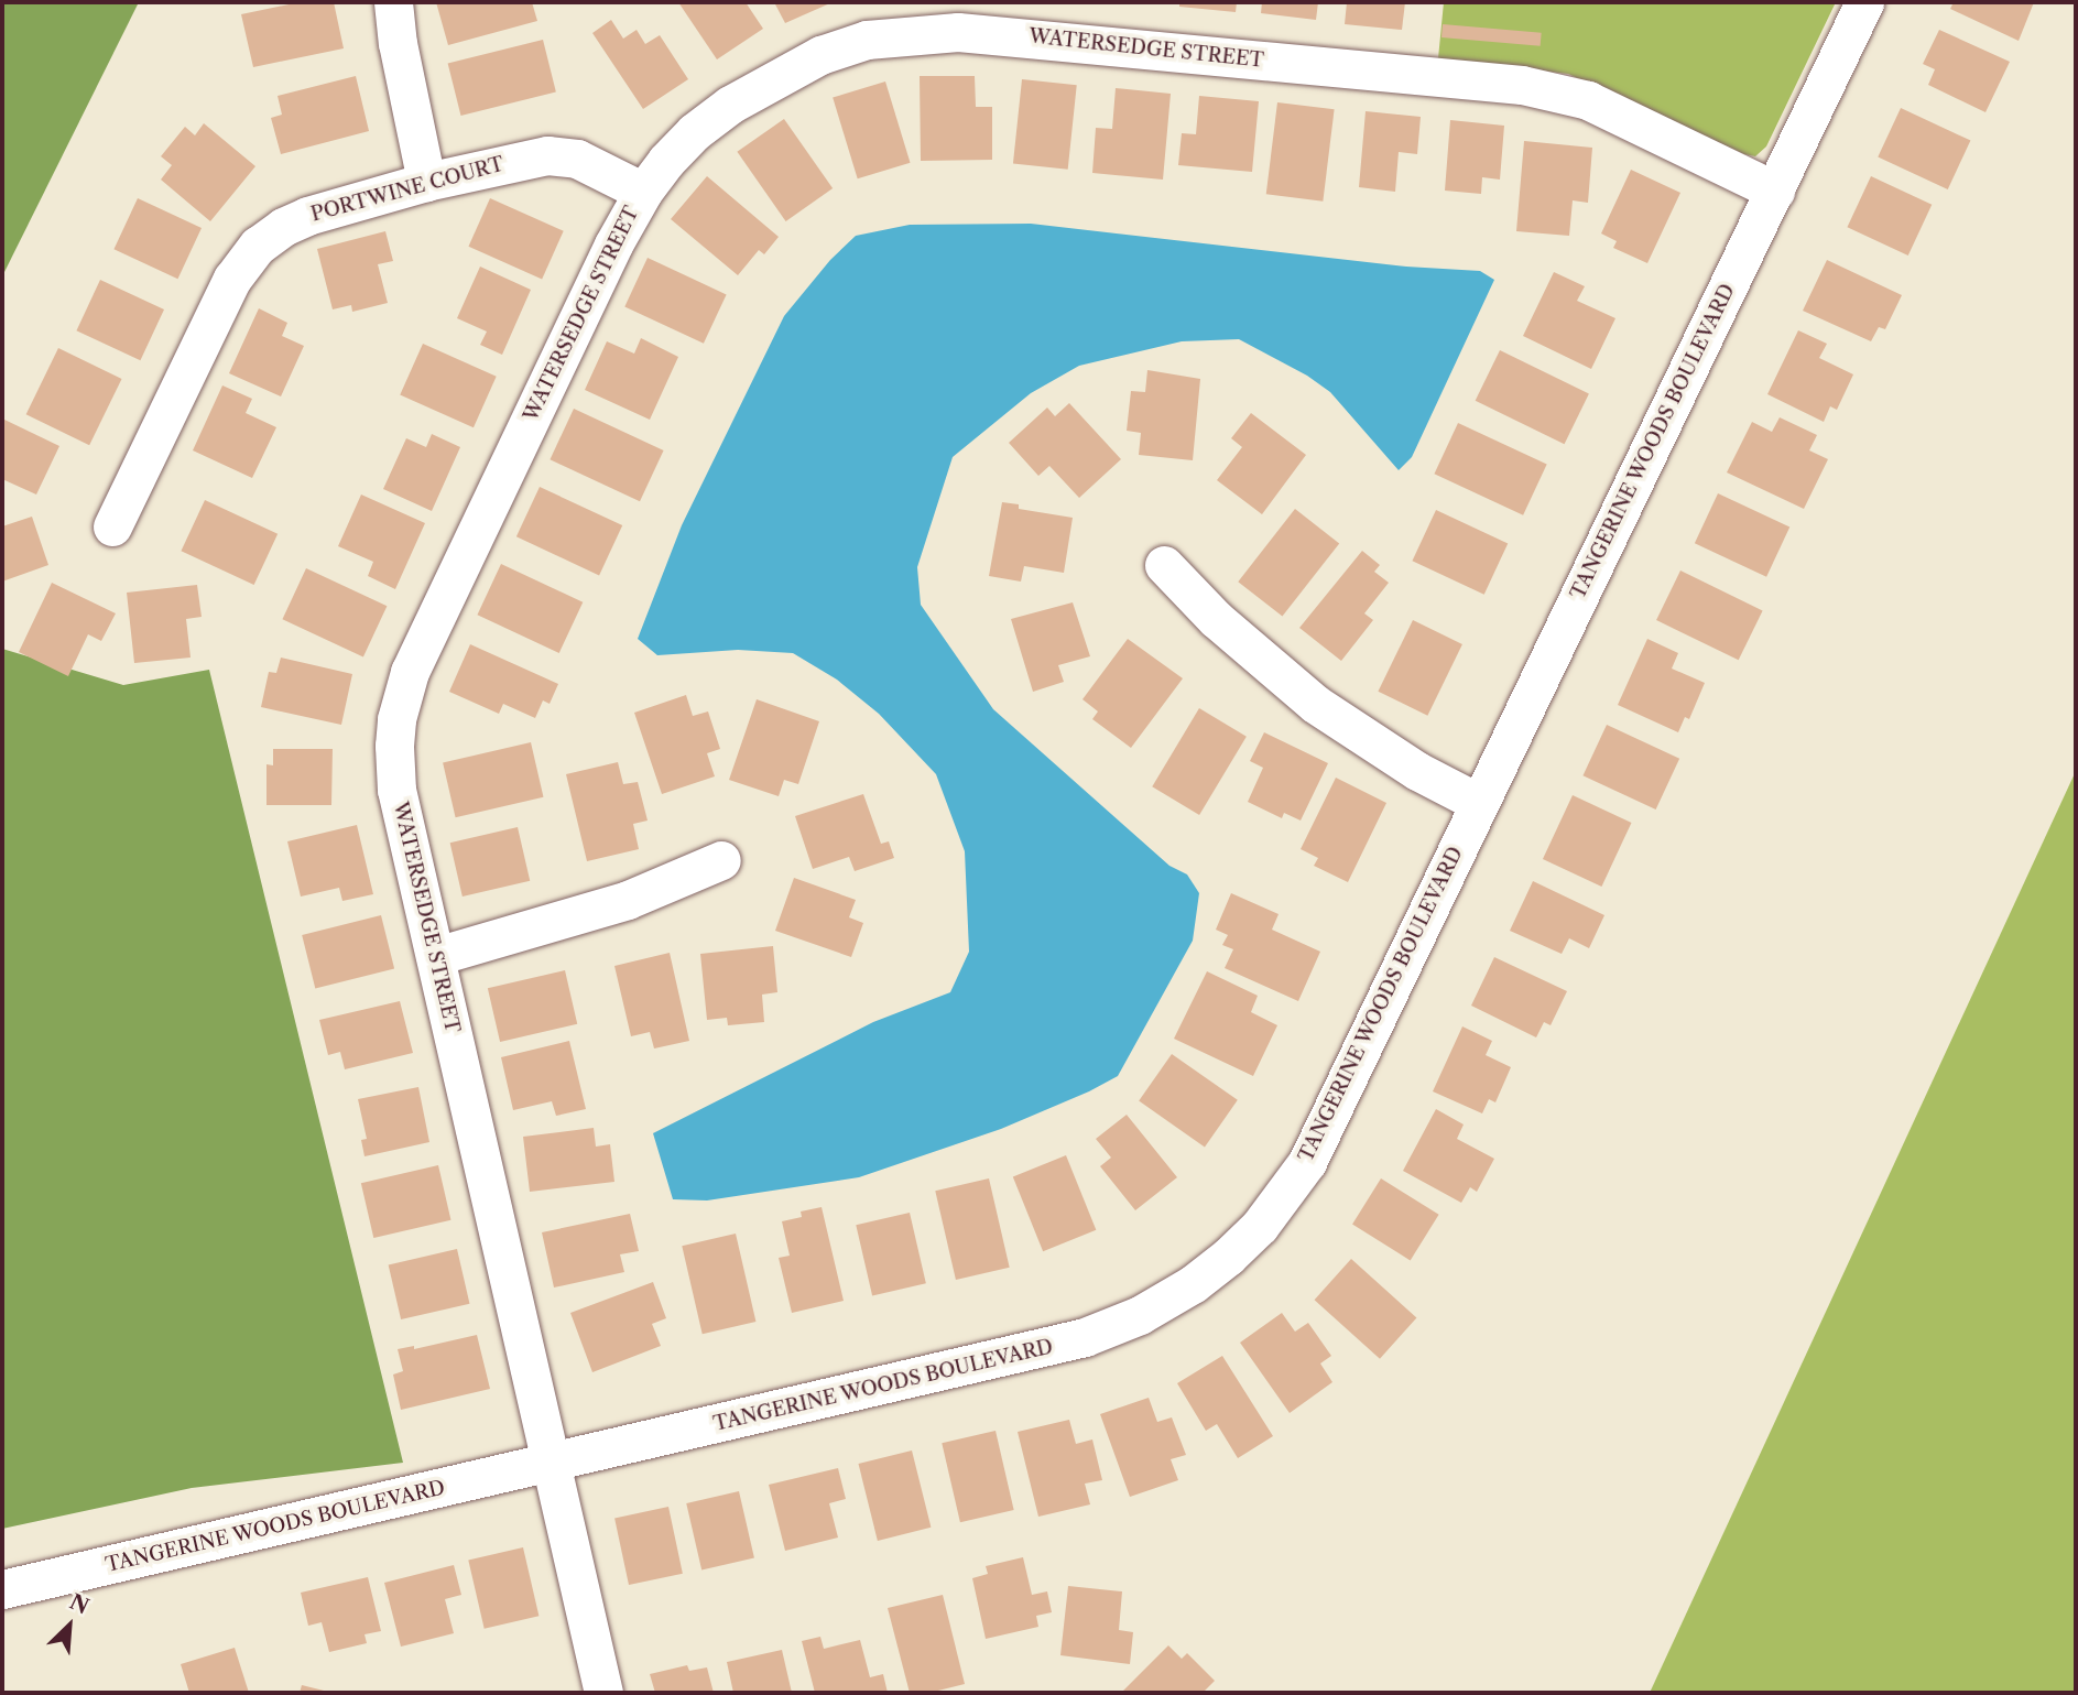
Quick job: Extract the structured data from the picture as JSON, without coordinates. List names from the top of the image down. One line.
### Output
{"streets":{"street":["WATERSEDGE STREET","PORTWINE COURT","TANGERINE WOODS BOULEVARD"]},"crossings":[["WATERSEDGE STREET","PORTWINE COURT"],["WATERSEDGE STREET","TANGERINE WOODS BOULEVARD"]],"north":"top right"}
